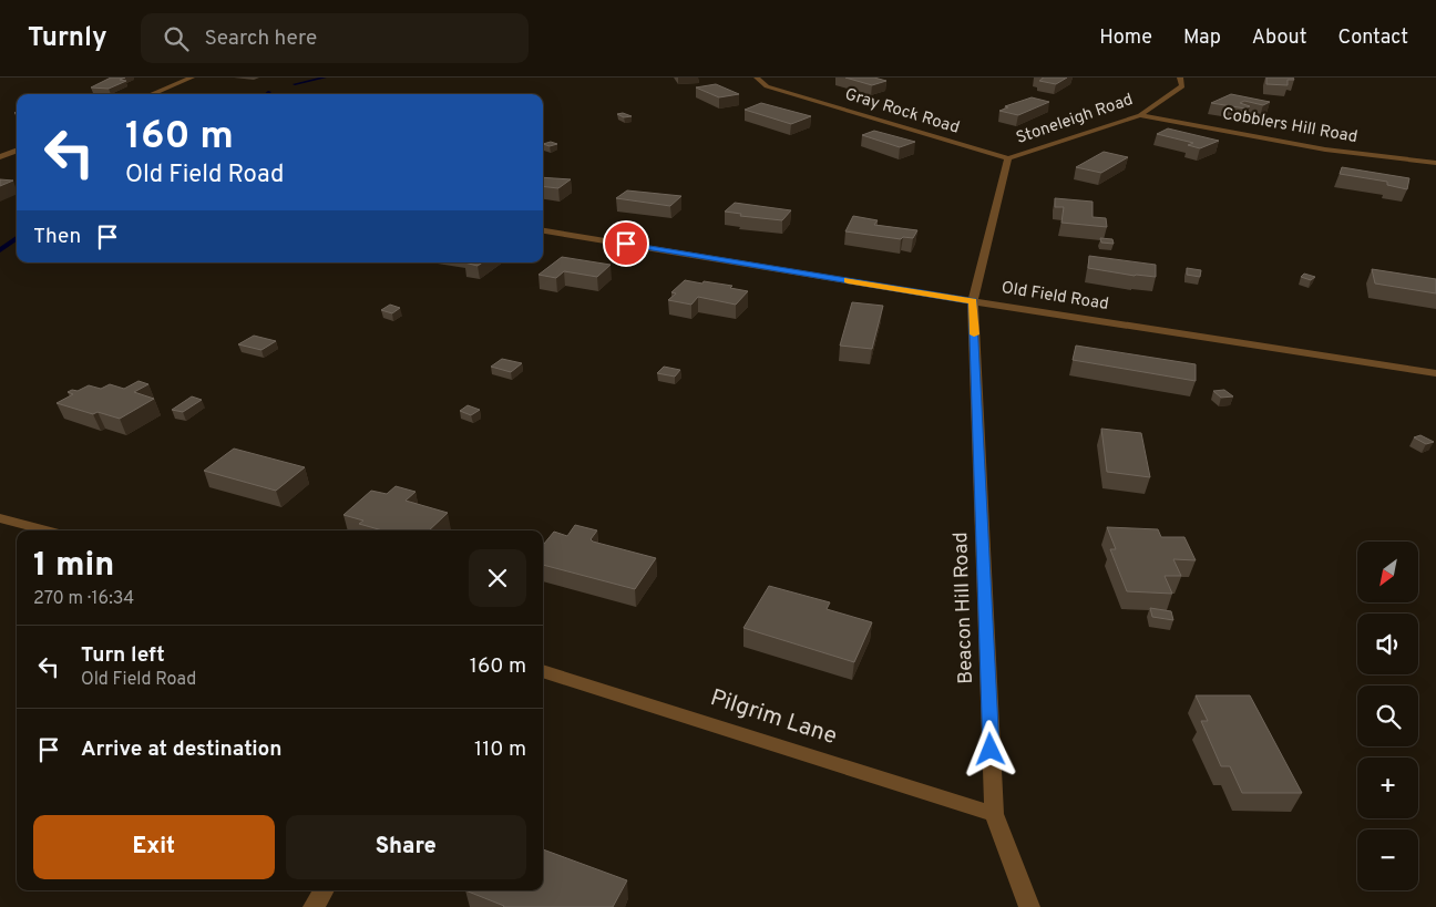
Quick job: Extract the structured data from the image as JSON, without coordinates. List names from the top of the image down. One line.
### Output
{"streets":{"street":["Gray Rock Road","Stoneleigh Road","Cobblers Hill Road","Old Field Road","Beacon Hill Road","Pilgrim Lane"]},"crossings":[["Gray Rock Road","Stoneleigh Road"],["Stoneleigh Road","Cobblers Hill Road"],["Stoneleigh Road","Old Field Road"],["Stoneleigh Road","Beacon Hill Road"],["Old Field Road","Beacon Hill Road"],["Beacon Hill Road","Pilgrim Lane"]],"north":"bottom left","page":{"header":"Turnly","search":"Search here","nav":["Home","Map","About","Contact"],"turn":["160 m","Old Field Road"],"then":"Then","heading":["1 min","270 m · 16:34"],"map_buttons":["+","−"],"list":[{"name":"Turn left","note":"Old Field Road","value":"160 m"},{"name":"Arrive at destination","value":"110 m"}],"buttons":["Exit","Share"]}}
